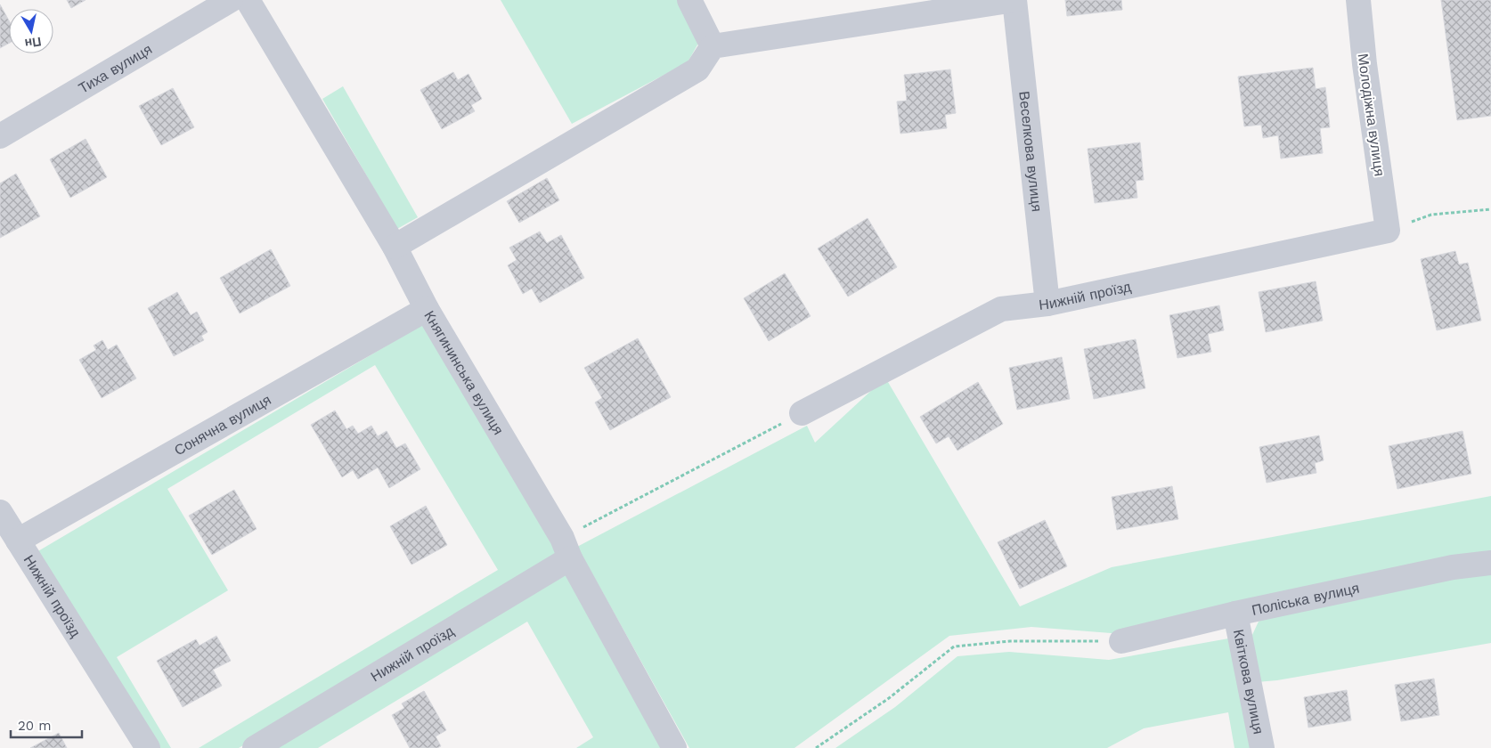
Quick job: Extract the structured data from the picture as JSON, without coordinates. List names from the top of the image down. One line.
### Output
{"streets":{"street":["Тиха вулиця","Молодіжна вулиця","Веселкова вулиця","Нижній проїзд","Княгининська вулиця","Сонячна вулиця","Поліська вулиця","Квіткова вулиця"]},"crossings":[["Молодіжна вулиця","Нижній проїзд"],["Веселкова вулиця","Нижній проїзд"],["Нижній проїзд","Княгининська вулиця"],["Нижній проїзд","Сонячна вулиця"],["Княгининська вулиця","Сонячна вулиця"],["Поліська вулиця","Квіткова вулиця"]],"scale_bar":"20 m","north":"bottom"}
